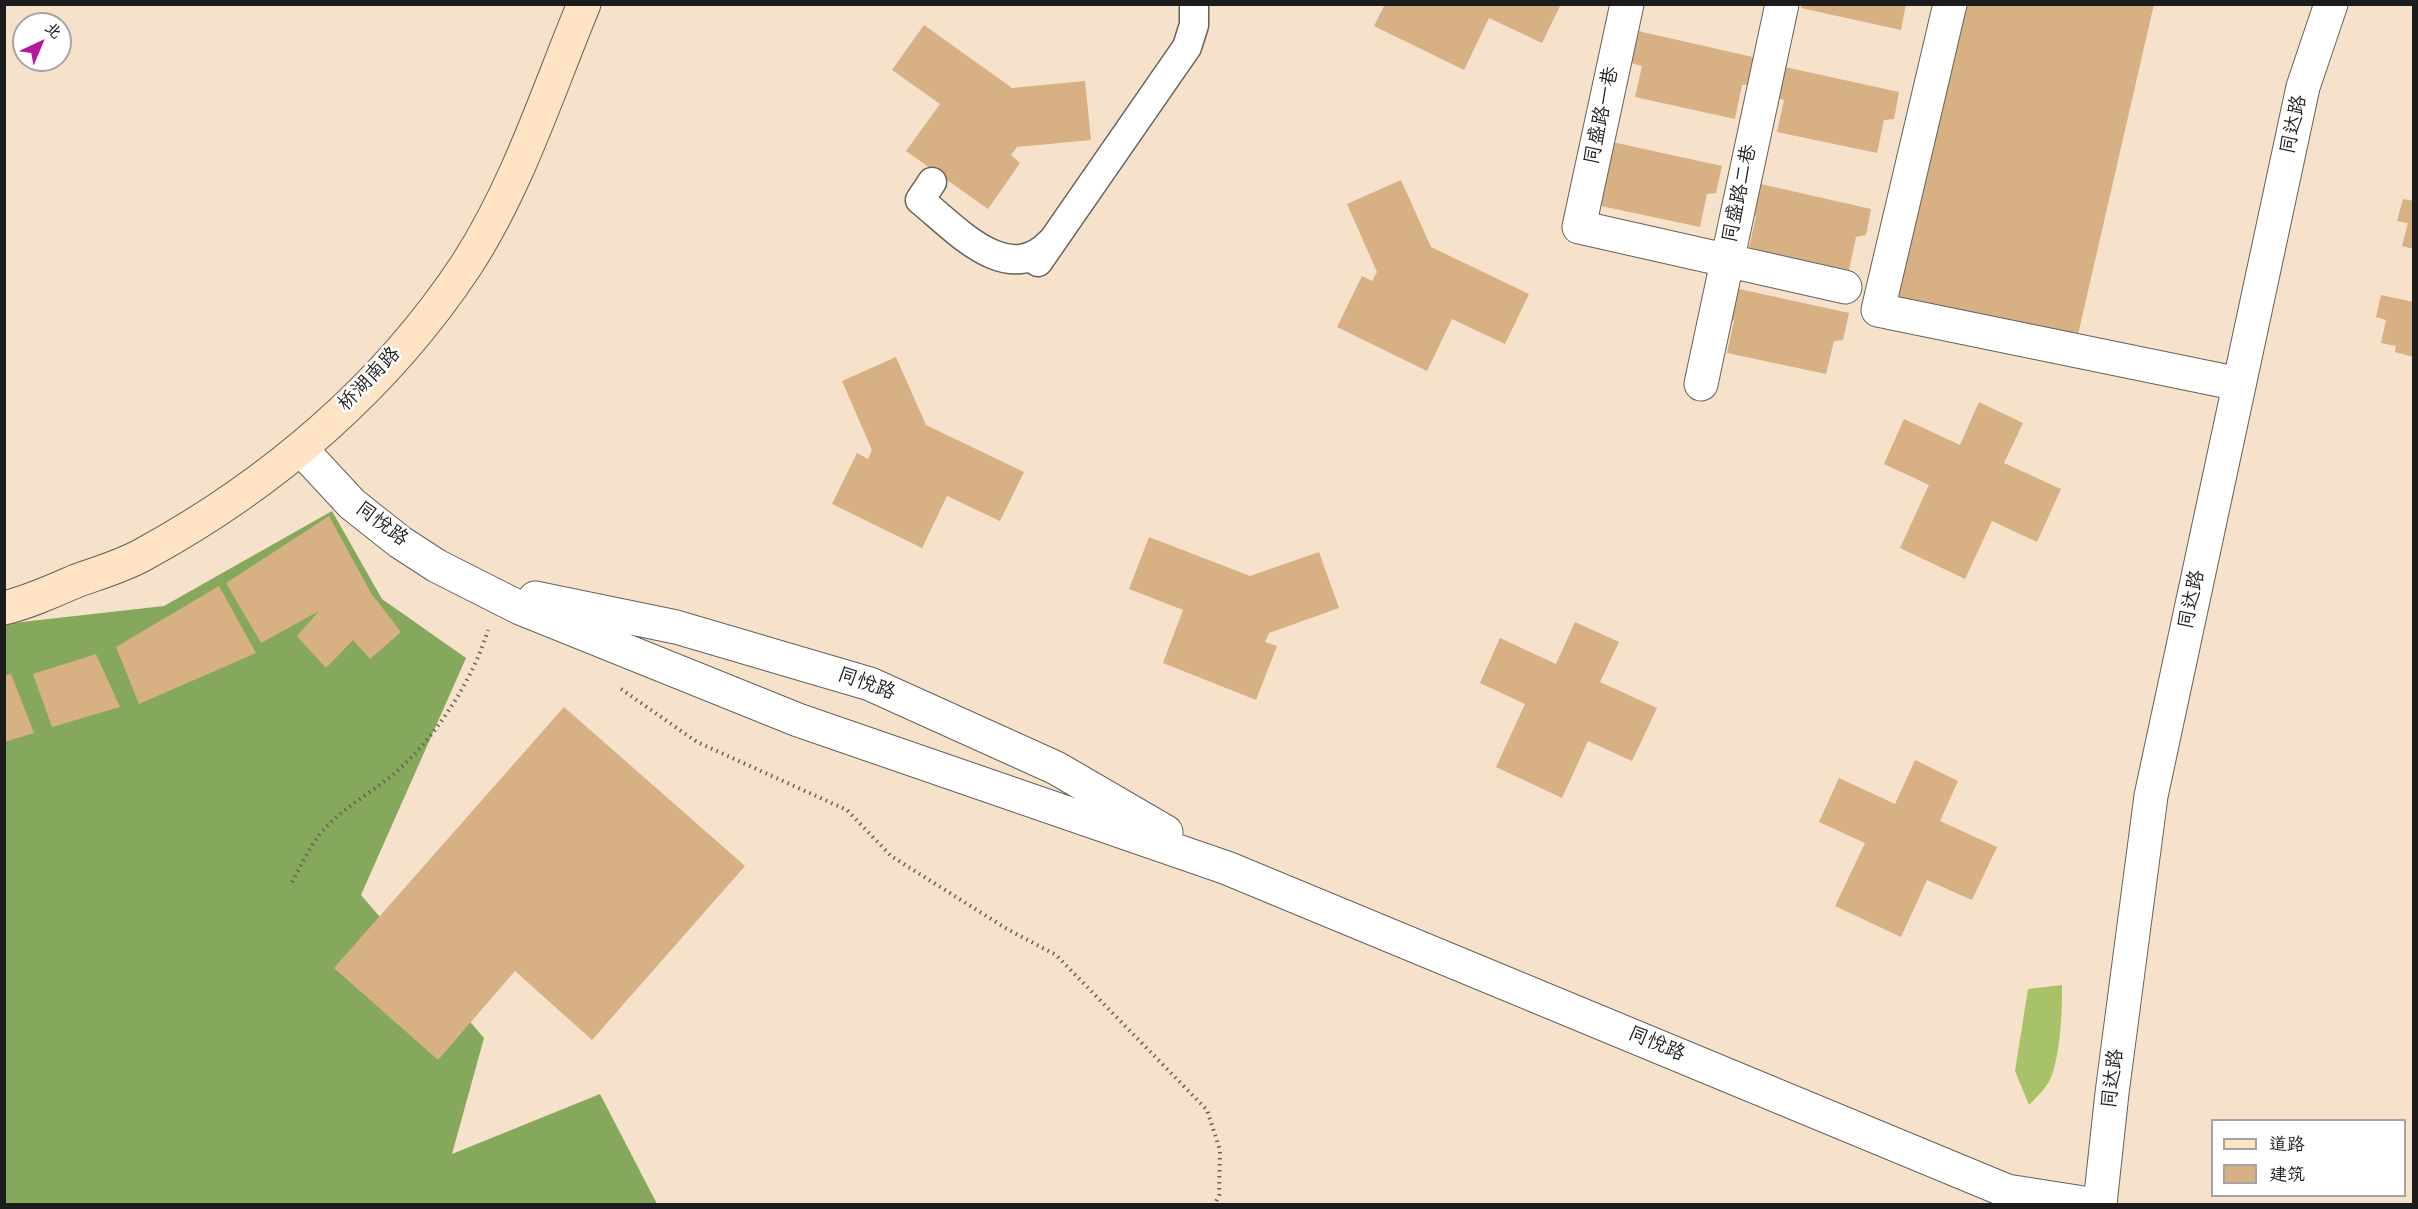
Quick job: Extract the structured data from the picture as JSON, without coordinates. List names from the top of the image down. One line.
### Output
{"streets":{"main road":["桥湖南路"],"street":["同盛路一巷","同达路","同盛路二巷","同悦路"]},"crossings":[["同盛路一巷","同盛路二巷"],["桥湖南路","同悦路"]],"legend":["道路","建筑"],"north":"top right"}
